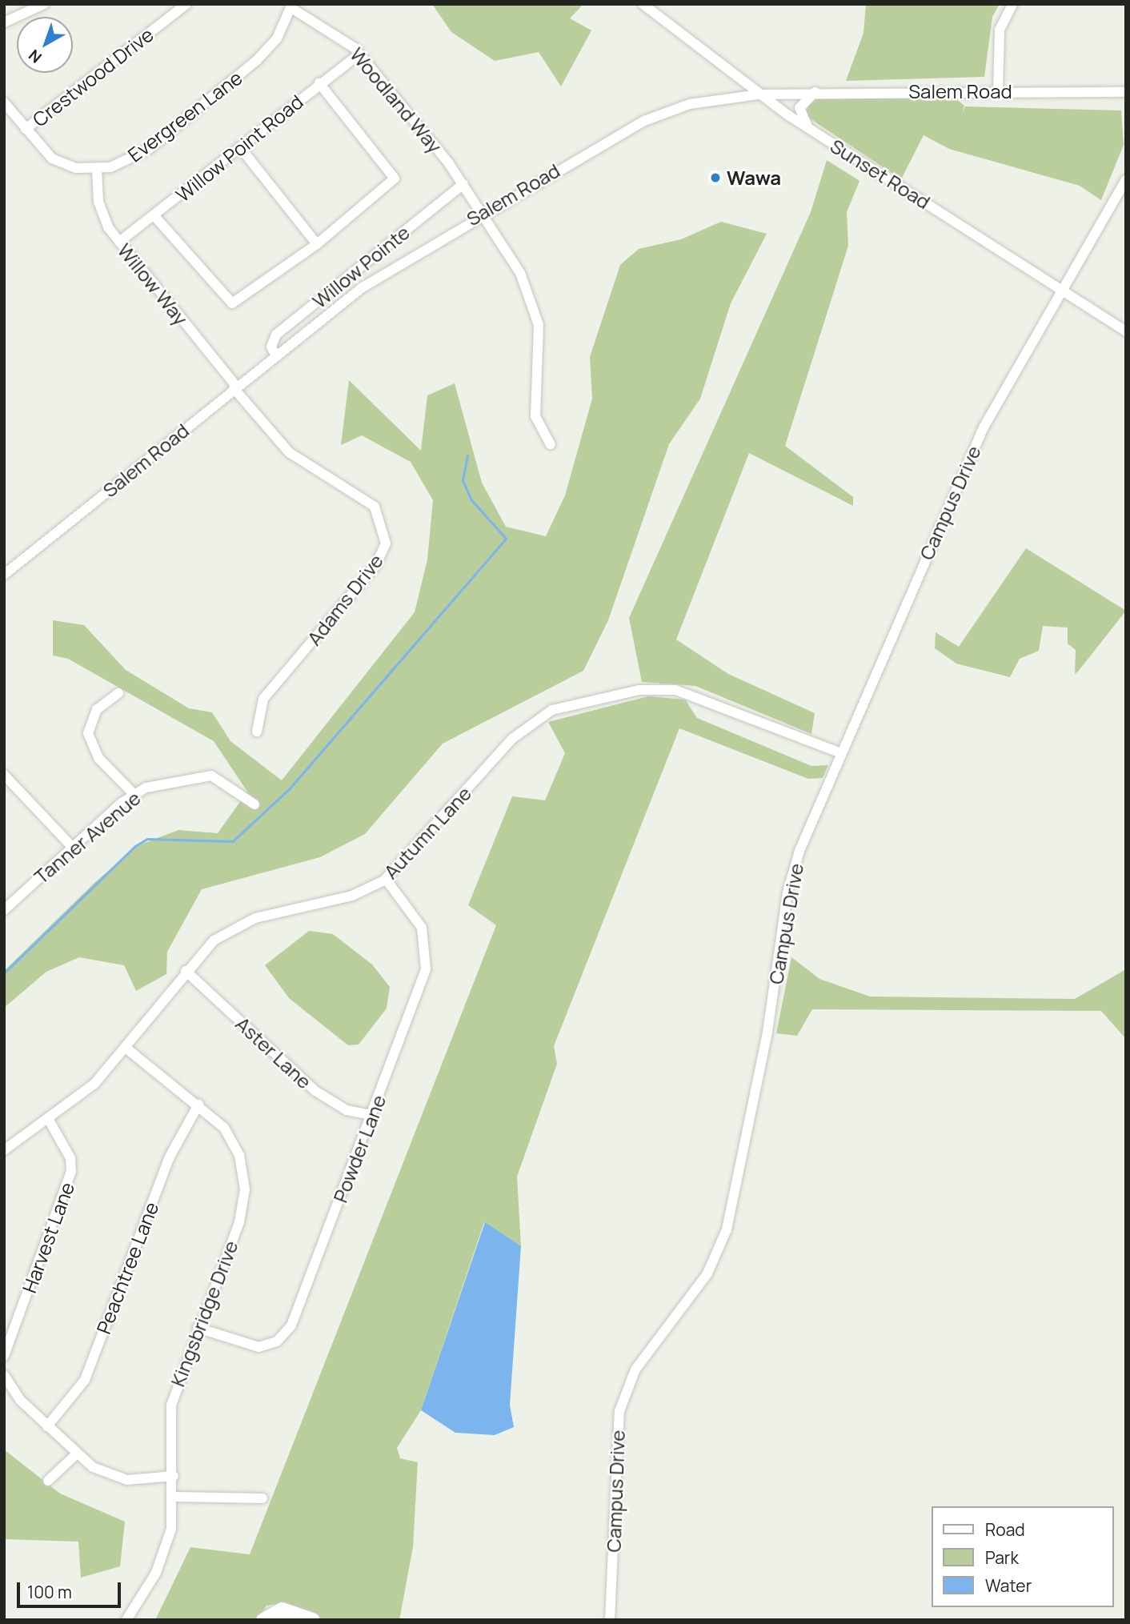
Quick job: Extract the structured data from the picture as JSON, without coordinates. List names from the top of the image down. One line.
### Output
{"streets":{"street":["Crestwood Drive","Salem Road","Woodland Way","Evergreen Lane","Willow Point Road","Sunset Road","Willow Pointe","Willow Way","Campus Drive","Adams Drive","Autumn Lane","Tanner Avenue","Aster Lane","Powder Lane","Harvest Lane","Peachtree Lane","Kingsbridge Drive"]},"crossings":[["Salem Road","Woodland Way"],["Salem Road","Sunset Road"],["Salem Road","Willow Pointe"],["Salem Road","Willow Way"],["Salem Road","Adams Drive"],["Woodland Way","Evergreen Lane"],["Woodland Way","Willow Point Road"],["Woodland Way","Willow Pointe"],["Evergreen Lane","Willow Way"],["Willow Point Road","Willow Way"],["Sunset Road","Campus Drive"],["Willow Way","Adams Drive"],["Campus Drive","Autumn Lane"],["Autumn Lane","Aster Lane"],["Autumn Lane","Powder Lane"],["Autumn Lane","Harvest Lane"],["Autumn Lane","Kingsbridge Drive"],["Aster Lane","Powder Lane"],["Powder Lane","Kingsbridge Drive"],["Peachtree Lane","Kingsbridge Drive"]],"places":["Wawa"],"legend":["Road","Park","Water"],"scale_bar":"100 m","north":"bottom left"}
